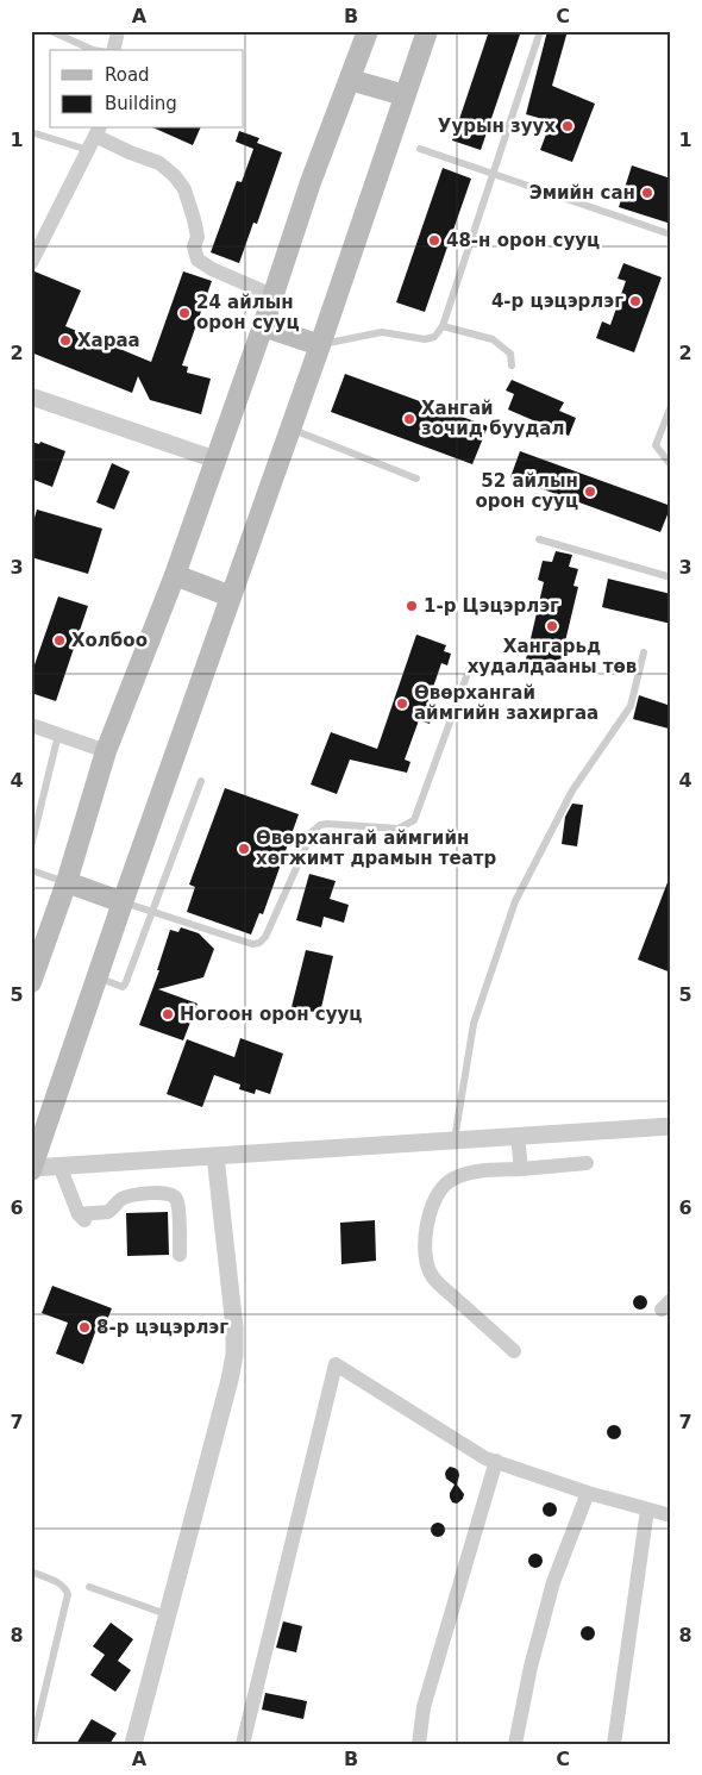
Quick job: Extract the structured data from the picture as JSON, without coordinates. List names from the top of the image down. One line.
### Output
{"places":["Уурын зуух","Эмийн сан","48-н орон сууц","4-р цэцэрлэг","24 айлын орон сууц","Хараа","Хангай зочид буудал","52 айлын орон сууц","1-р Цэцэрлэг","Хангарьд худалдааны төв","Холбоо","Өвөрхангай аймгийн захиргаа","Өвөрхангай аймгийн хөгжимт драмын театр","Ногоон орон сууц","8-р цэцэрлэг"],"legend":["Road","Building"],"grid":{"columns":["A","B","C"],"rows":["1","2","3","4","5","6","7","8"]}}
